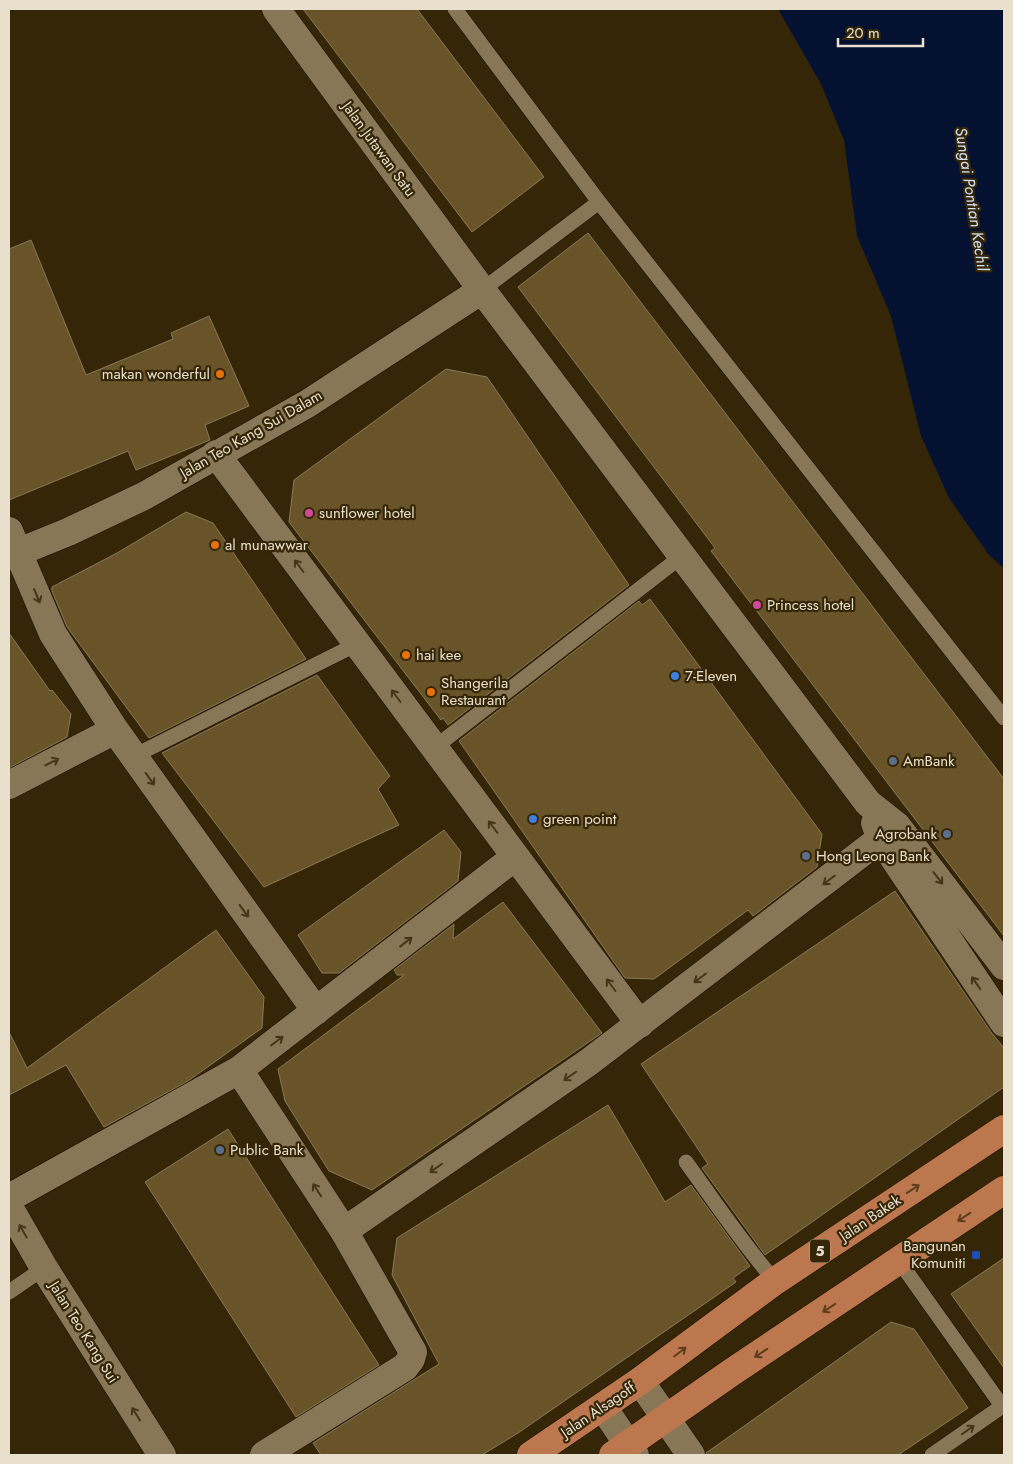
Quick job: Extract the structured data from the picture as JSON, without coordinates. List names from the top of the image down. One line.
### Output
{"streets":{"highway":["Jalan Bakek","5","Jalan Alsagoff"],"street":["Jalan Jutawan Satu","Jalan Teo Kang Sui Dalam","Jalan Teo Kang Sui"]},"crossings":[["Jalan Jutawan Satu","Jalan Teo Kang Sui Dalam"],["Jalan Bakek","Jalan Alsagoff"]],"one_way":["Jalan Teo Kang Sui"],"water":["Sungai Pontian Kechil"],"places":{"other":["makan wonderful","sunflower hotel","al munawwar","Princess hotel","hai kee","7-Eleven","Shangerila Restaurant","AmBank","green point","Agrobank","Hong Leong Bank","Public Bank"],"transit":["Bangunan Komuniti"]},"scale_bar":"20 m"}
